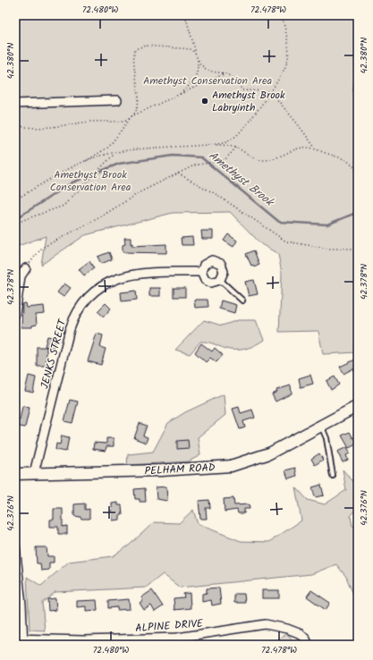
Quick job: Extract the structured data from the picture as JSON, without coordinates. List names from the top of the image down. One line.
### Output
{"streets":{"main road":["PELHAM ROAD"],"street":["JENKS STREET","ALPINE DRIVE"]},"crossings":[["JENKS STREET","PELHAM ROAD"]],"water":["Amethyst Brook"],"parks":["Amethyst Conservation Area","Amethyst Brook Conservation Area"],"places":["Amethyst Brook Labryinth"],"coordinates":["72.480°W","72.478°W","42.380°N","42.378°N","42.376°N"]}
